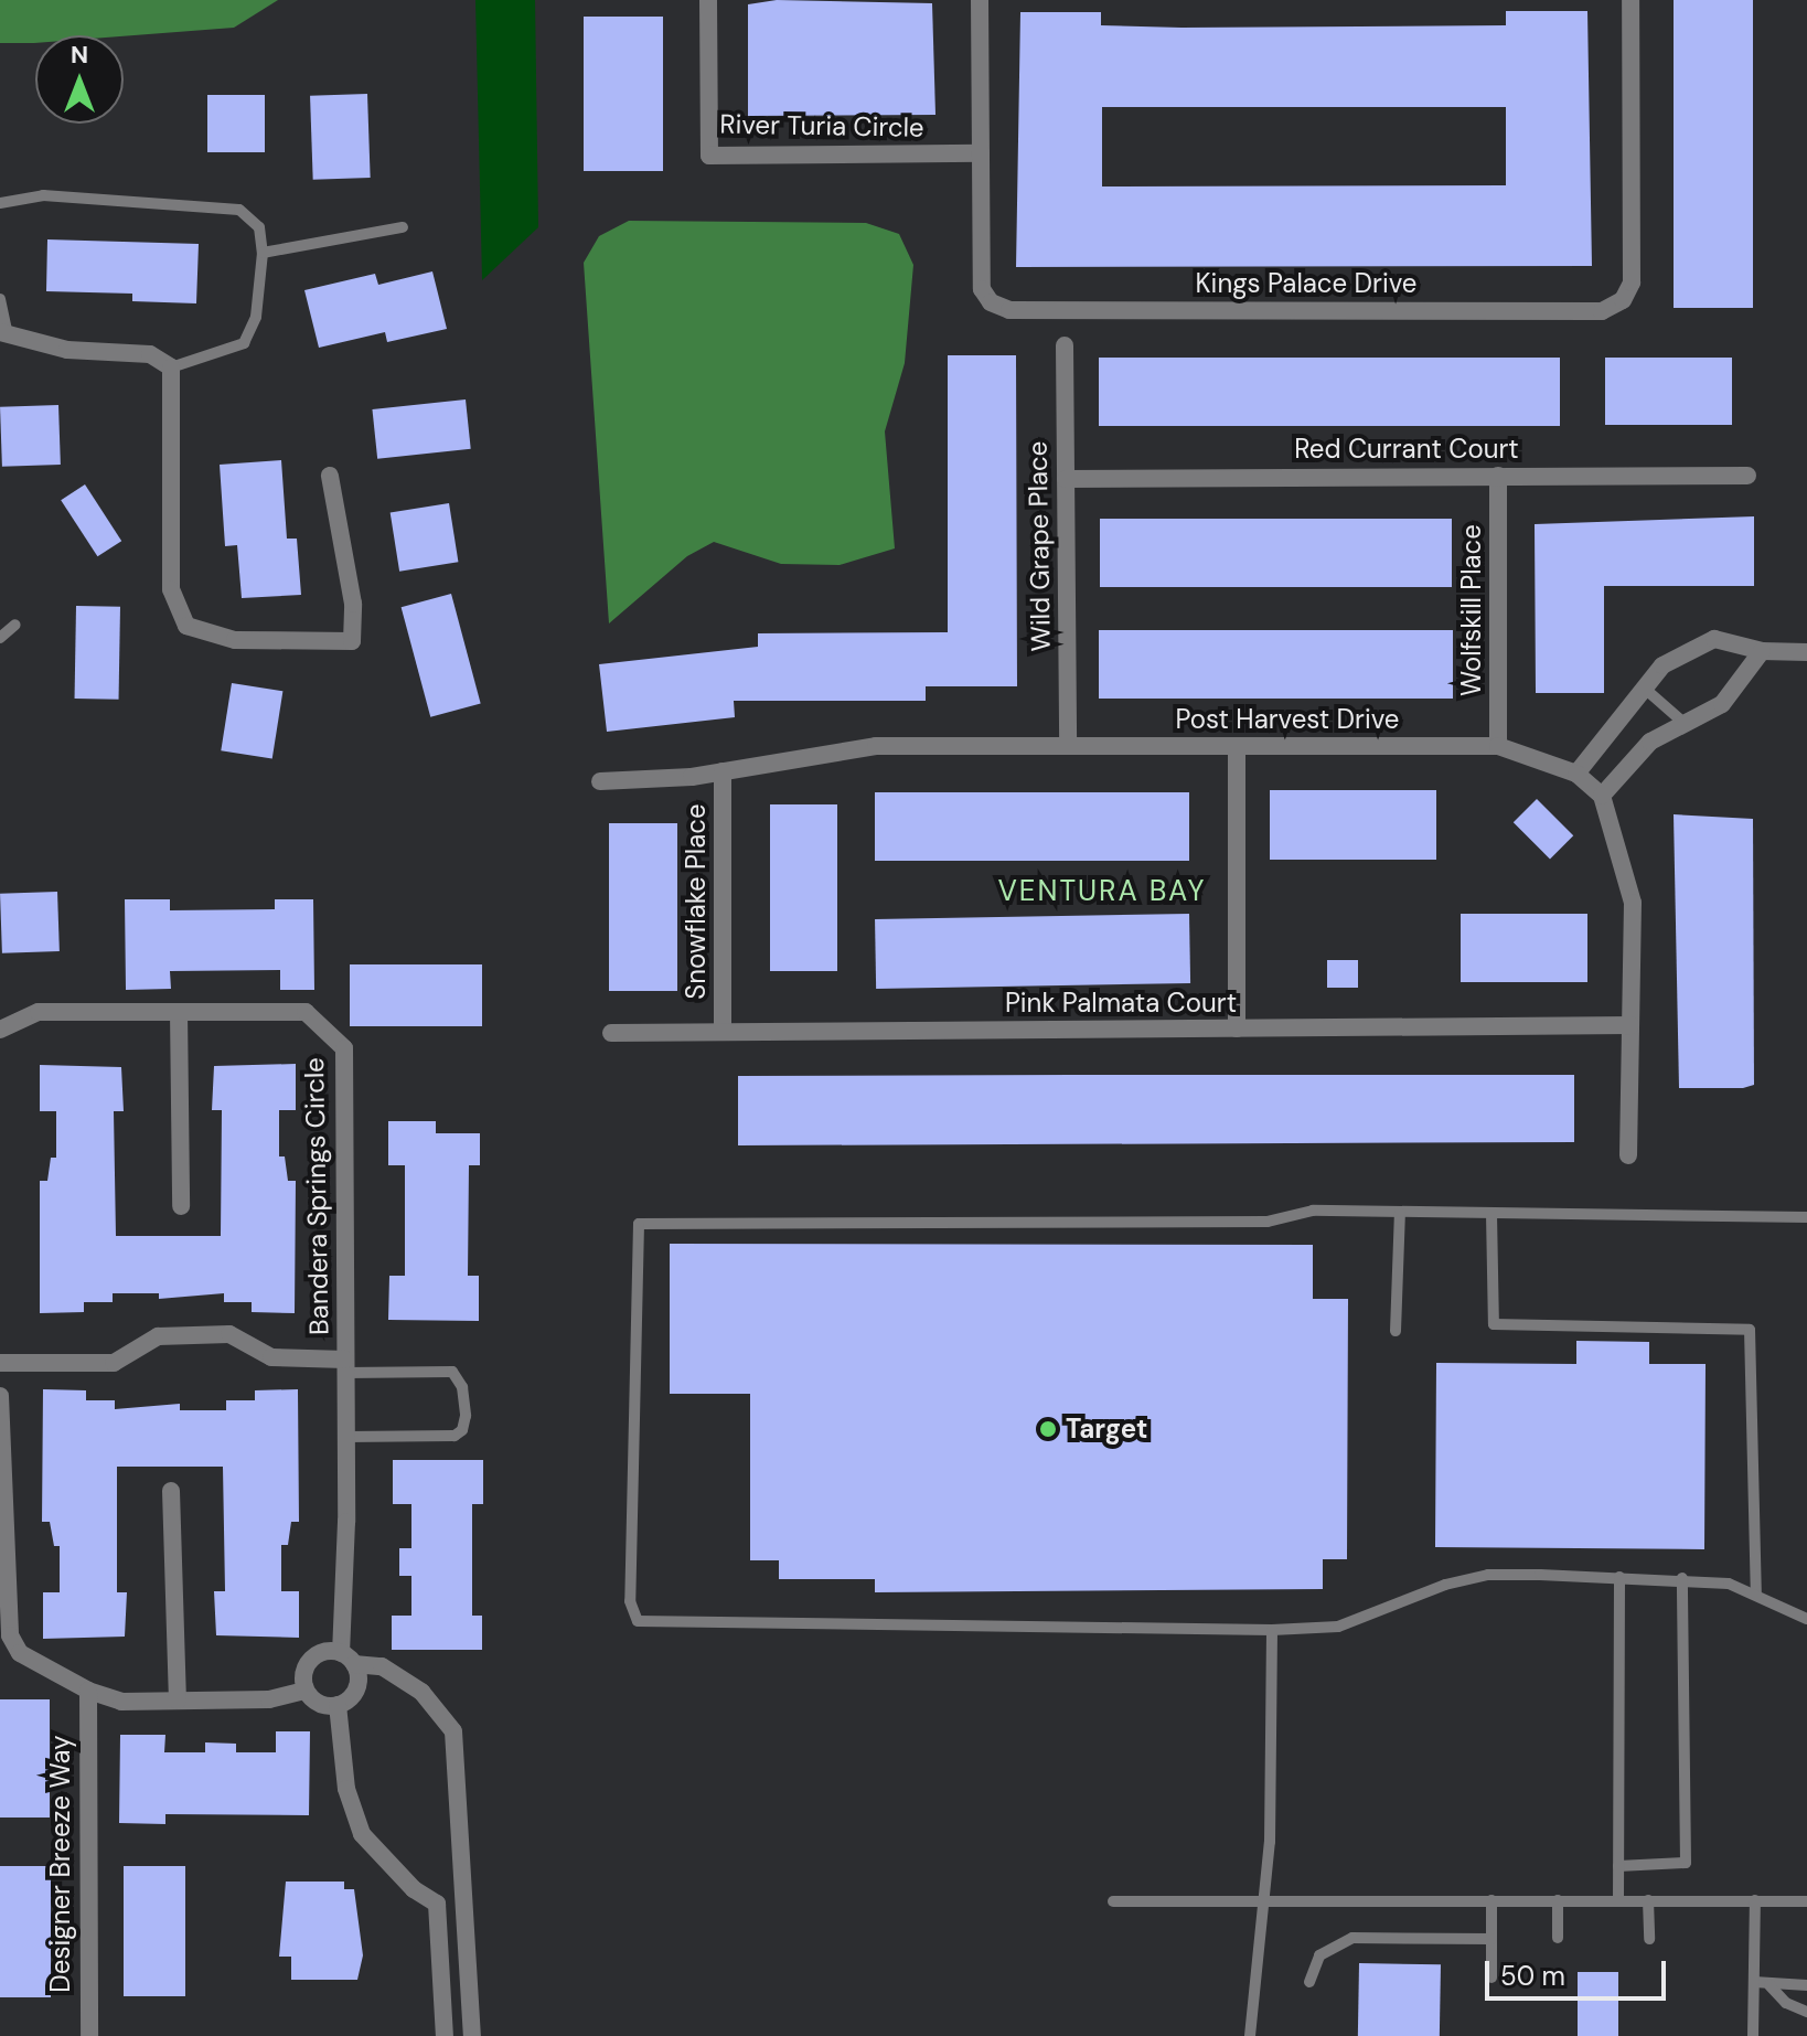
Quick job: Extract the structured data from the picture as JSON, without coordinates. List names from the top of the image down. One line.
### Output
{"streets":{"street":["River Turia Circle","Kings Palace Drive","Red Currant Court","Wild Grape Place","Wolfskill Place","Post Harvest Drive","Snowflake Place","Pink Palmata Court","Bandera Springs Circle","Designer Breeze Way"]},"crossings":[["River Turia Circle","Kings Palace Drive"],["Red Currant Court","Wild Grape Place"],["Red Currant Court","Wolfskill Place"],["Wild Grape Place","Post Harvest Drive"],["Wolfskill Place","Post Harvest Drive"],["Post Harvest Drive","Snowflake Place"],["Snowflake Place","Pink Palmata Court"]],"districts":["VENTURA BAY"],"places":["Target"],"scale_bar":"50 m","north":"top"}
